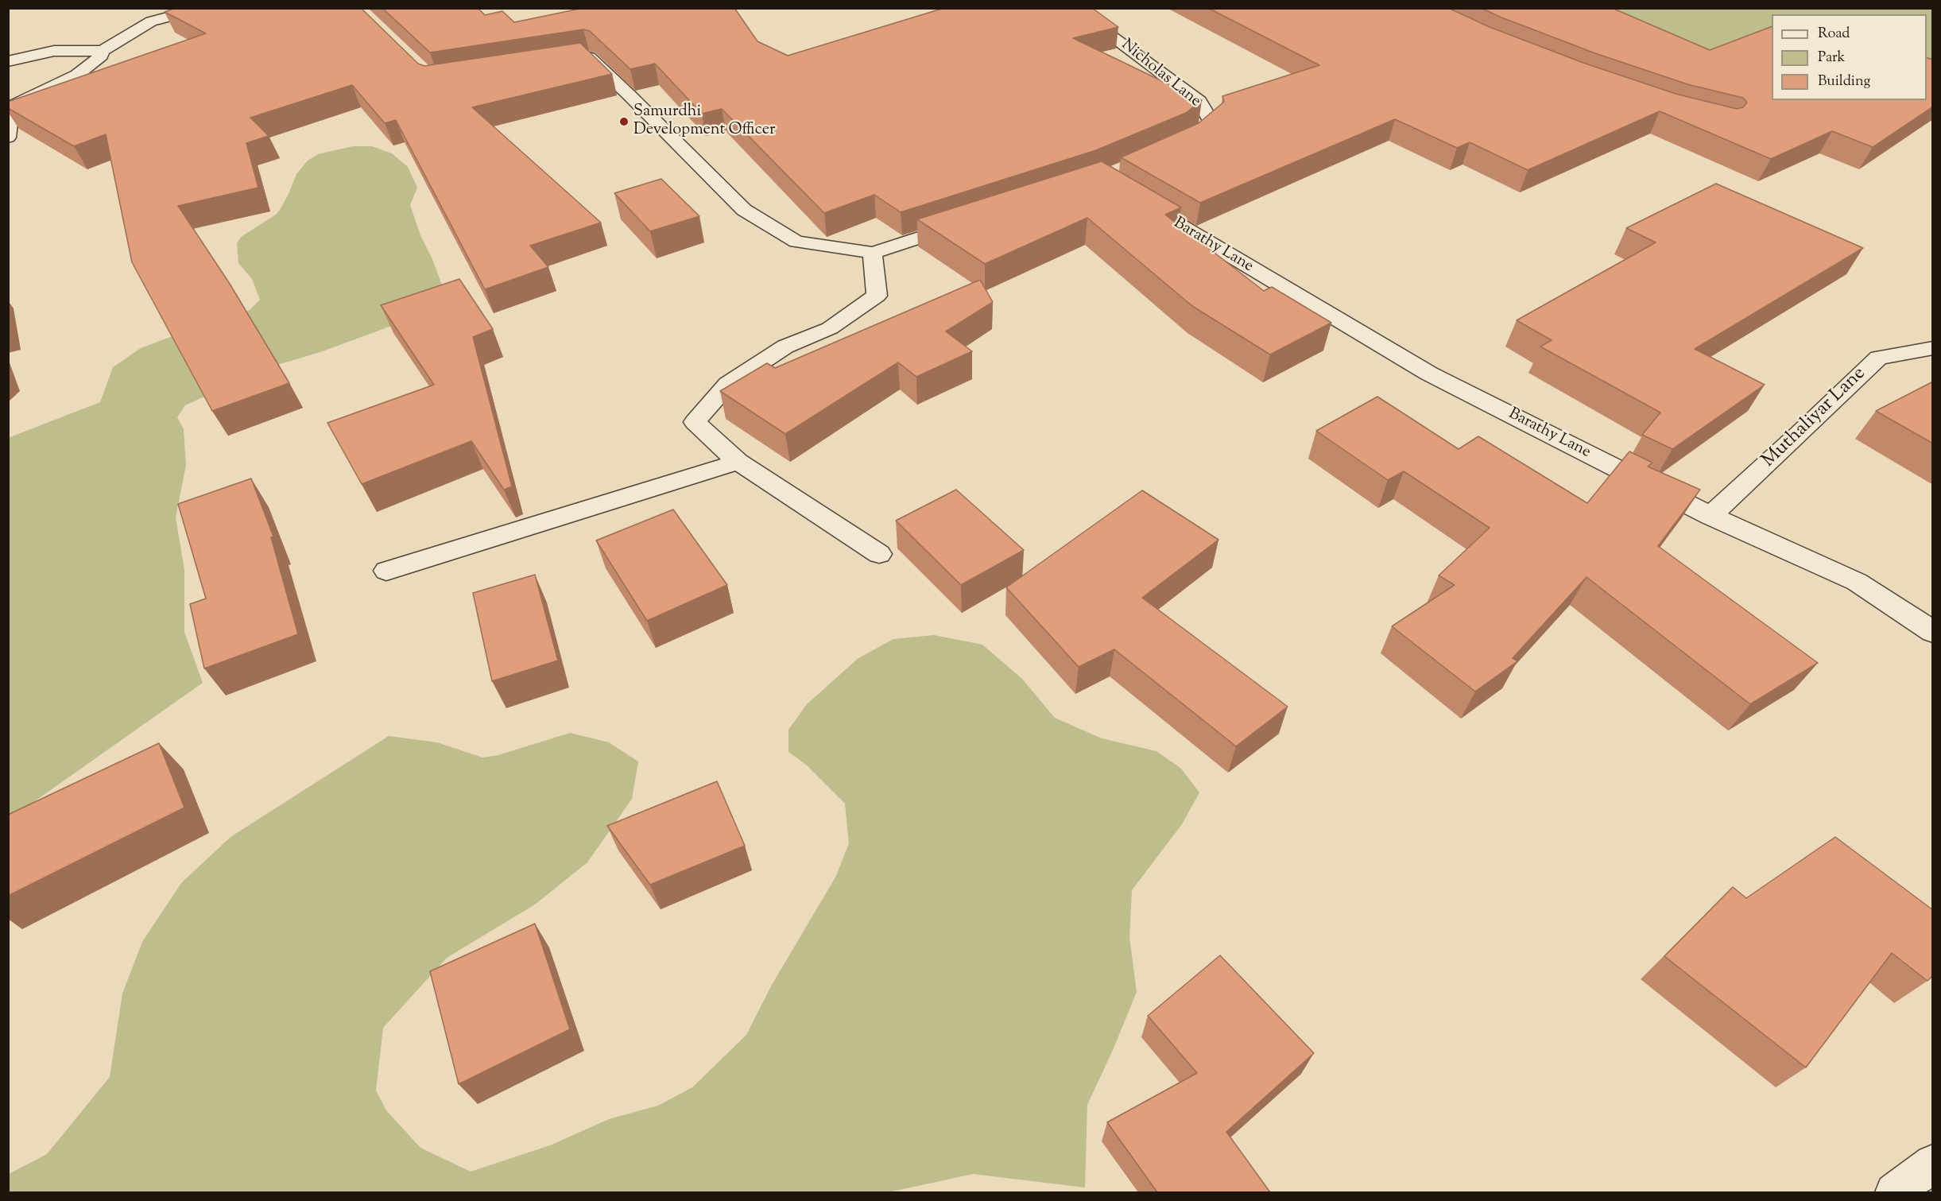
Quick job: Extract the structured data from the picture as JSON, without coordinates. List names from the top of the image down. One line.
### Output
{"streets":{"street":["Nicholas Lane","Barathy Lane","Muthaliyar Lane"]},"crossings":[["Barathy Lane","Muthaliyar Lane"]],"places":["Samurdhi Development Officer"],"legend":["Road","Park","Building"]}
